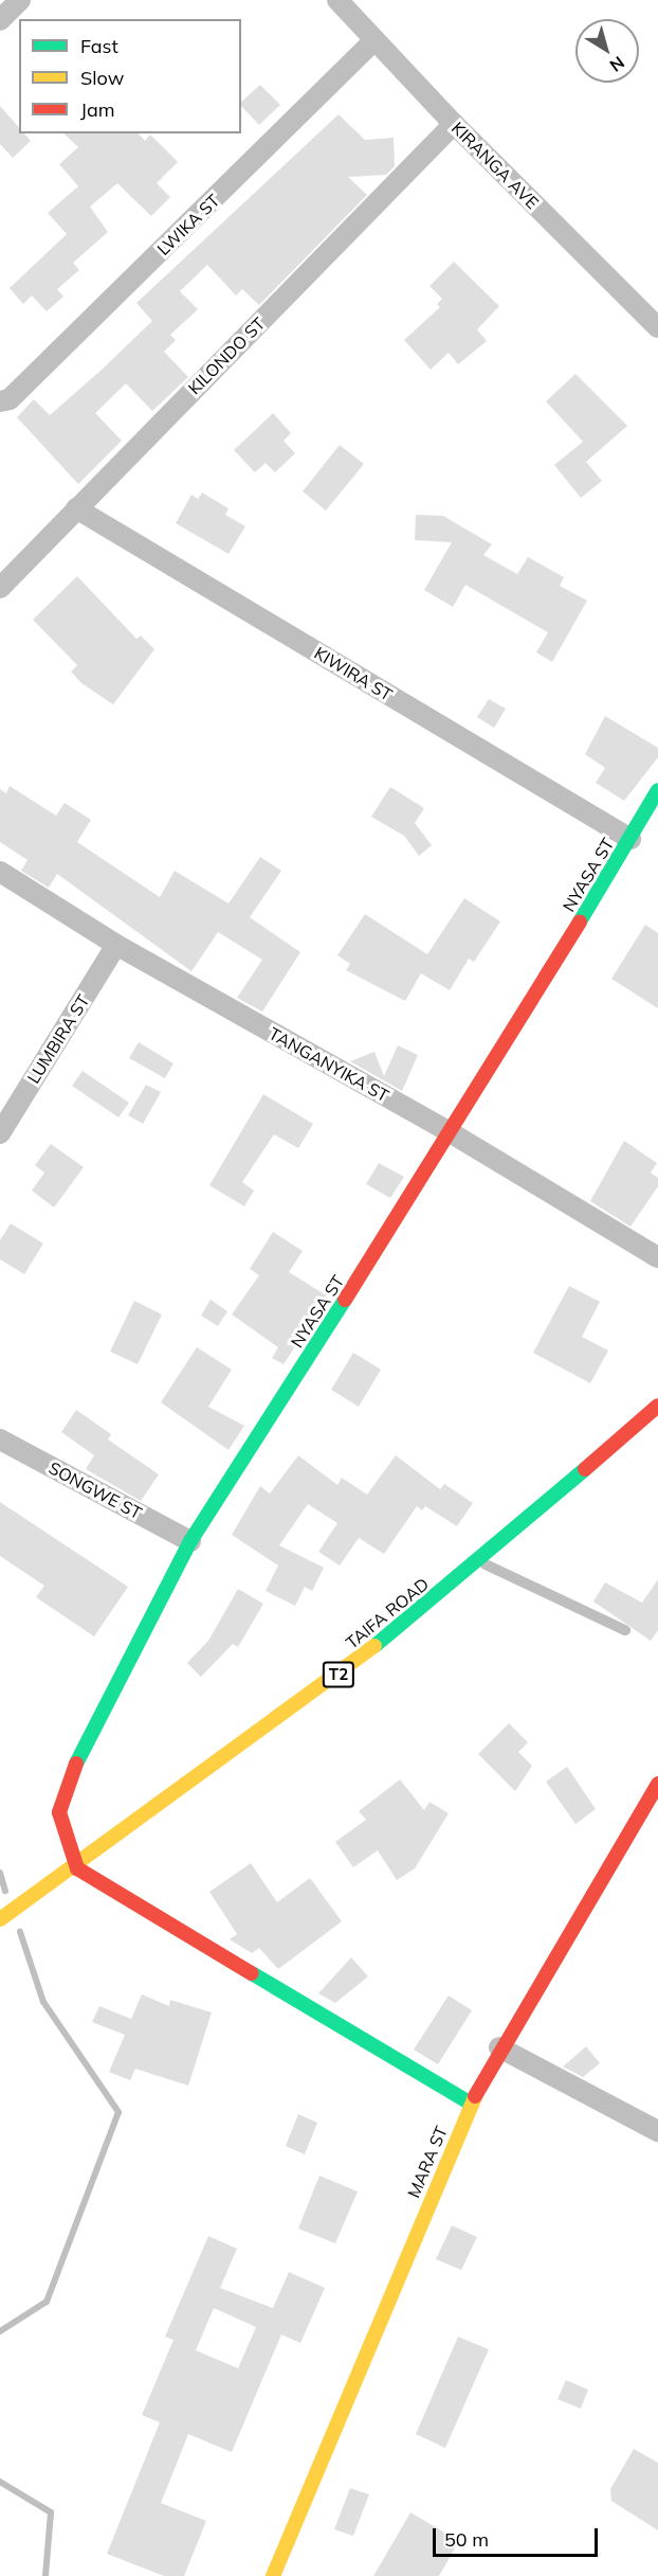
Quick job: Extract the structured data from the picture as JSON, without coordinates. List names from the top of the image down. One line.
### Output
{"streets":{"main road":["NYASA ST","TAIFA ROAD","T2","MARA ST"],"street":["KIRANGA AVE","LWIKA ST","KILONDO ST","KIWIRA ST","LUMBIRA ST","TANGANYIKA ST","SONGWE ST"]},"crossings":[["KIRANGA AVE","LWIKA ST"],["KIRANGA AVE","KILONDO ST"],["KILONDO ST","KIWIRA ST"],["KIWIRA ST","NYASA ST"],["NYASA ST","TANGANYIKA ST"],["NYASA ST","SONGWE ST"],["NYASA ST","TAIFA ROAD"],["LUMBIRA ST","TANGANYIKA ST"]],"legend":["Fast","Slow","Jam"],"scale_bar":"50 m","north":"bottom right"}
